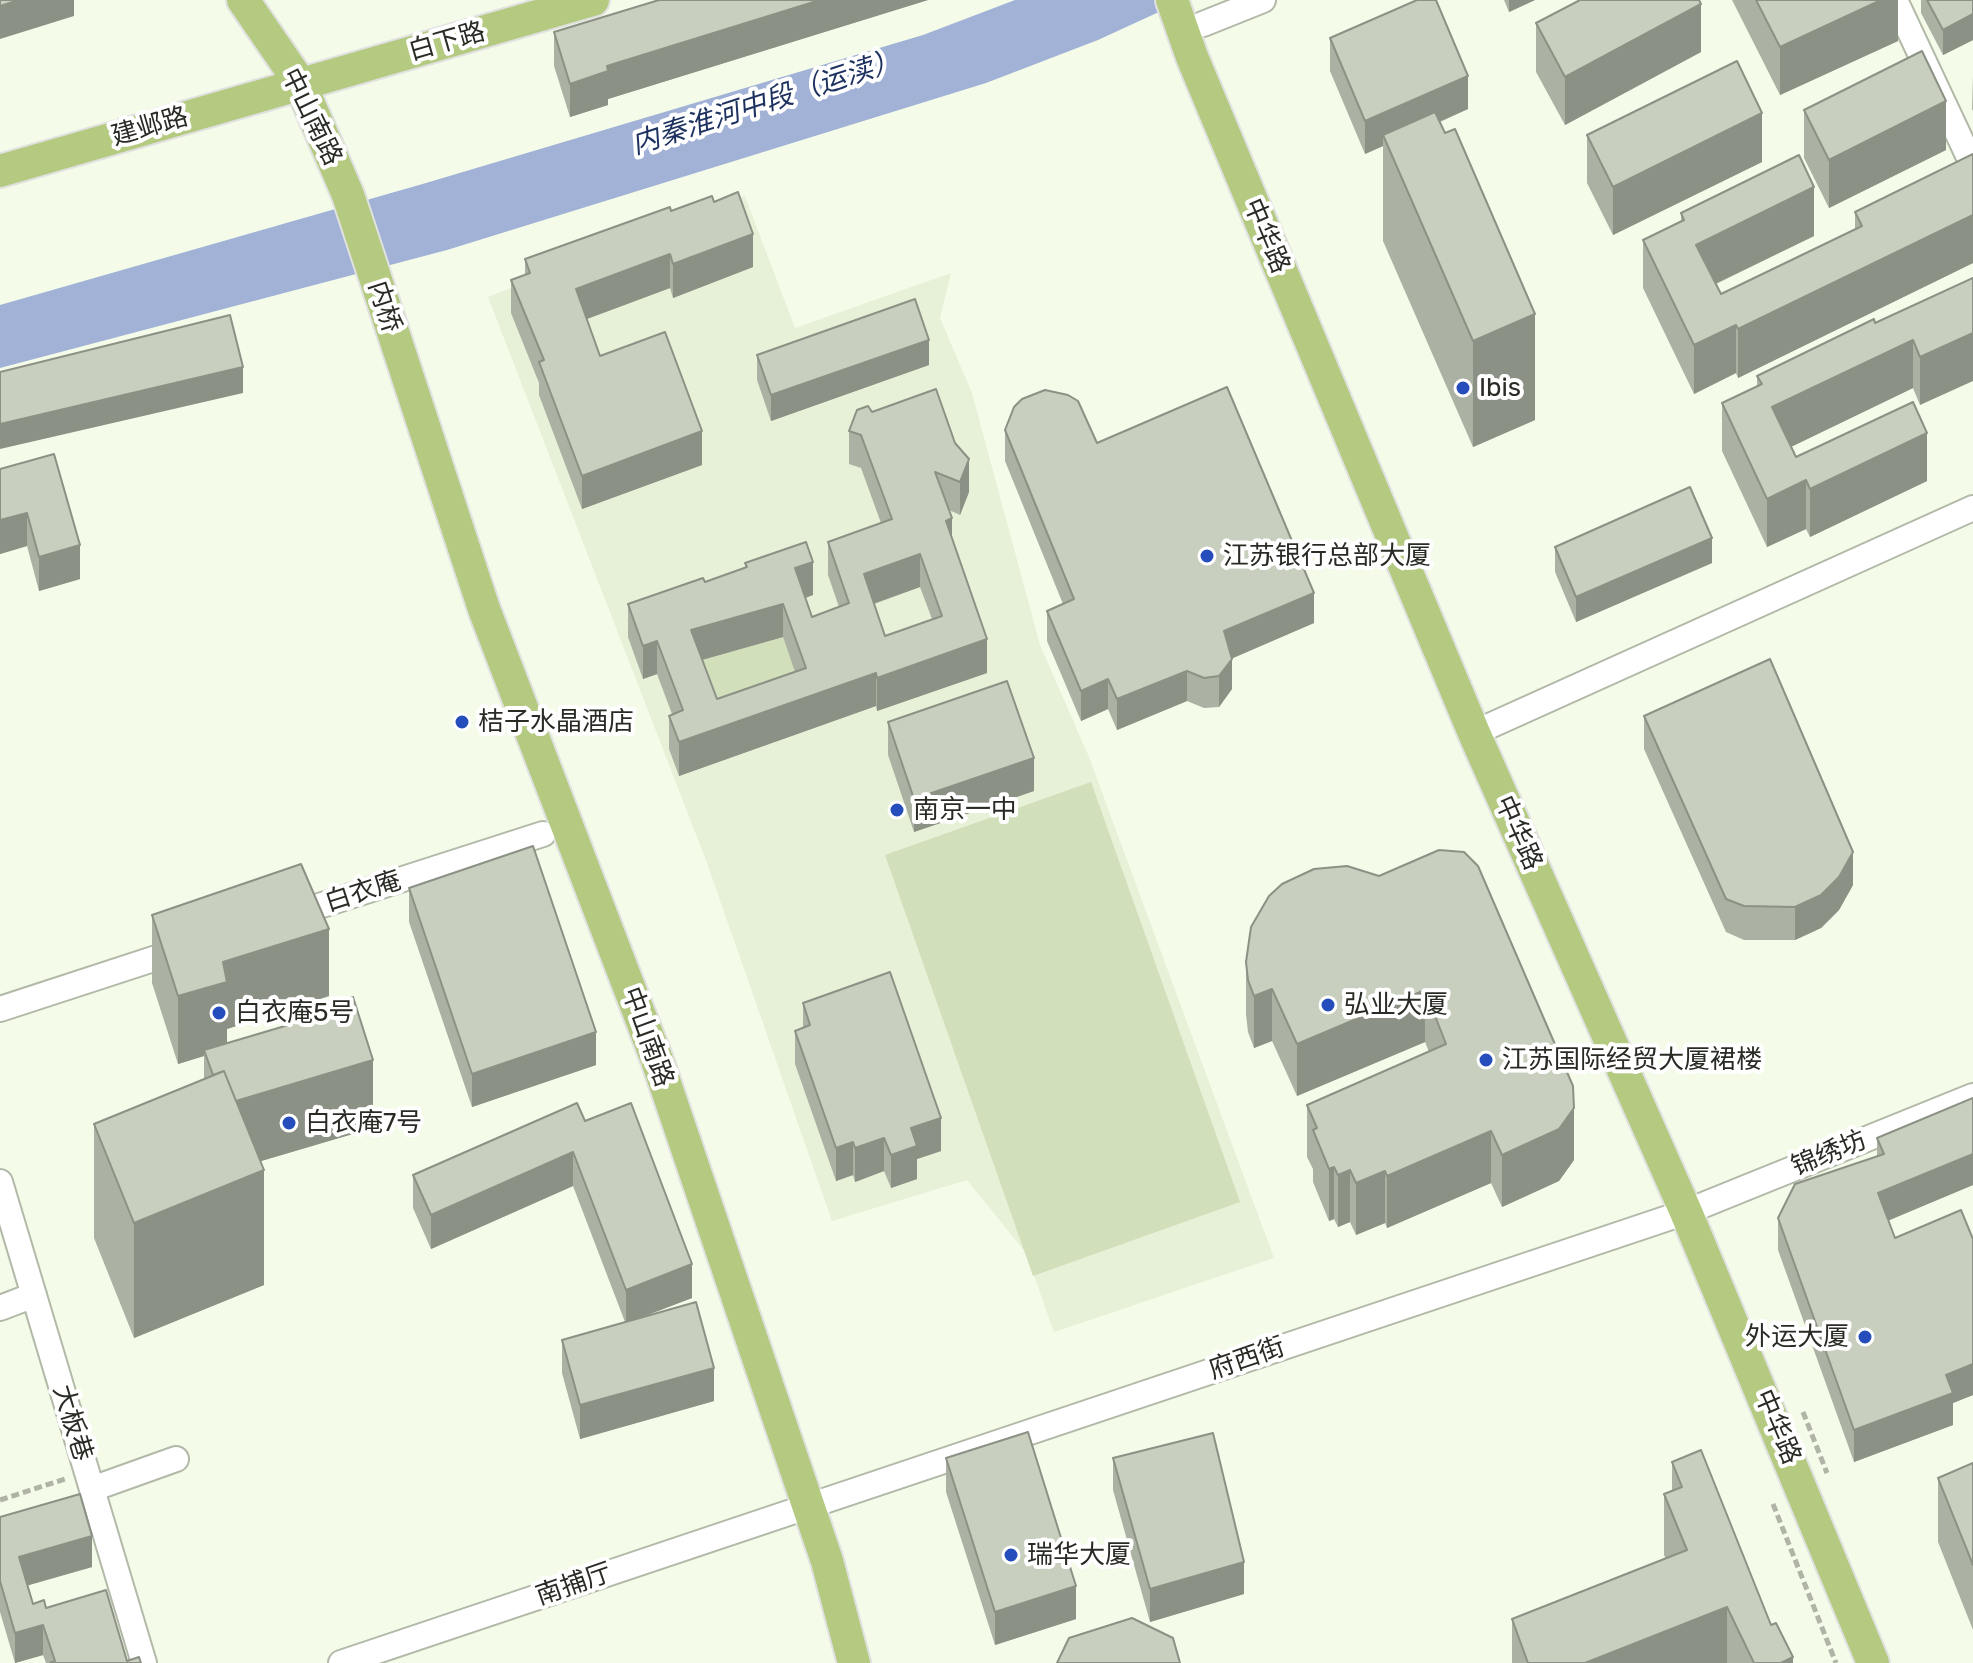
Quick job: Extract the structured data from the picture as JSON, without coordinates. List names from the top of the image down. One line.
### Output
{"streets":{"main road":["白下路","中山南路","建邺路","中华路"],"street":["白衣庵","锦绣坊","府西街","大板巷","南捕厅"]},"crossings":[["白下路","中山南路"],["白下路","建邺路"],["中山南路","建邺路"],["中华路","锦绣坊"],["中华路","府西街"],["锦绣坊","府西街"],["府西街","南捕厅"]],"water":["内秦淮河中段（运渎）"],"places":["Ibis","江苏银行总部大厦","桔子水晶酒店","南京一中","弘业大厦","白衣庵5号","江苏国际经贸大厦裙楼","白衣庵7号","外运大厦","瑞华大厦"]}
